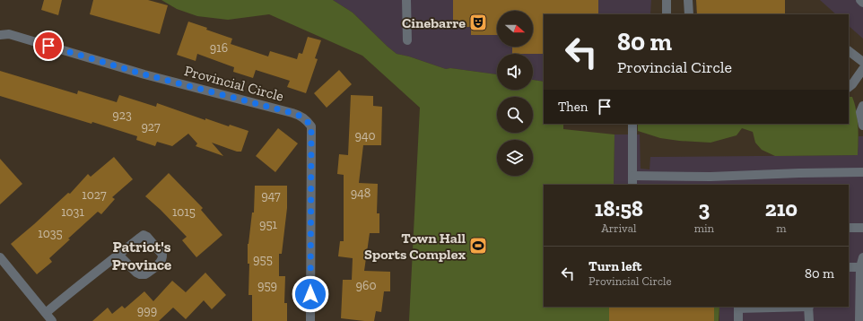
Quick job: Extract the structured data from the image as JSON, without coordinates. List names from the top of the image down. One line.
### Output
{"streets":{"street":["Provincial Circle"]},"districts":["Patriot's Province"],"places":{"theatre":["Cinebarre"],"sports":["Town Hall Sports Complex"]},"house_numbers":["916","923","927","940","948","1027","947","1031","1015","951","1035","955","959","960","999"],"north":"right","page":{"turn":["80 m","Provincial Circle"],"then":"Then","eta":["18:58","Arrival","3","min","210","m"],"list":[{"name":"Turn left","note":"Provincial Circle","value":"80 m"}]}}
